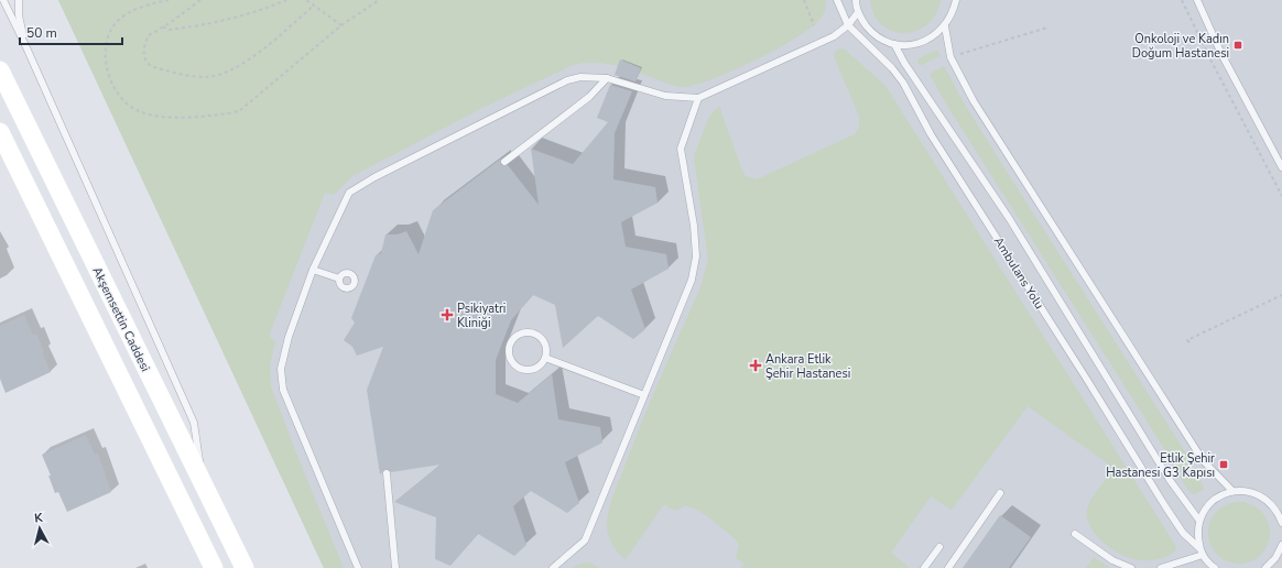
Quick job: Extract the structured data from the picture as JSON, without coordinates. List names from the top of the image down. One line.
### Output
{"streets":{"main road":["Akşemsettin Caddesi"],"lane":["Ambulans Yolu"]},"places":{"transit":["Onkoloji ve Kadın Doğum Hastanesi","Etlik Şehir Hastanesi G3 Kapısı"],"health":["Psikiyatri Kliniği","Ankara Etlik Şehir Hastanesi"]},"scale_bar":"50 m","north":"top"}
